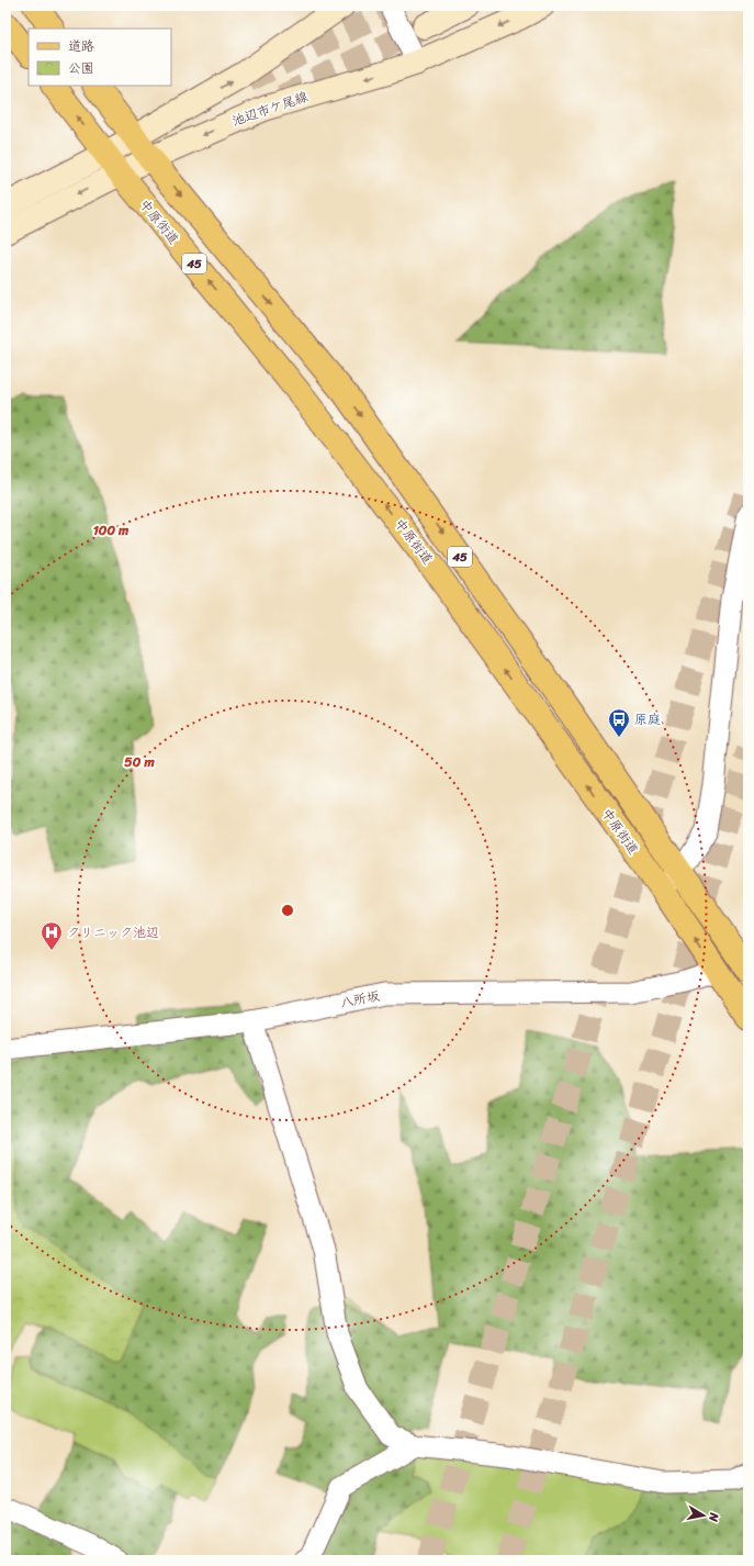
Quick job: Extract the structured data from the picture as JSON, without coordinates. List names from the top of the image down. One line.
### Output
{"streets":{"main road":["中原街道","45"],"street":["池辺市ケ尾線","八所坂"]},"crossings":[["池辺市ケ尾線","中原街道"],["中原街道","八所坂"]],"places":{"bus stop":["原庭"],"hospital":["クリニック池辺"]},"legend":["道路","公園"],"north":"right","rings":["100 m","50 m"]}
